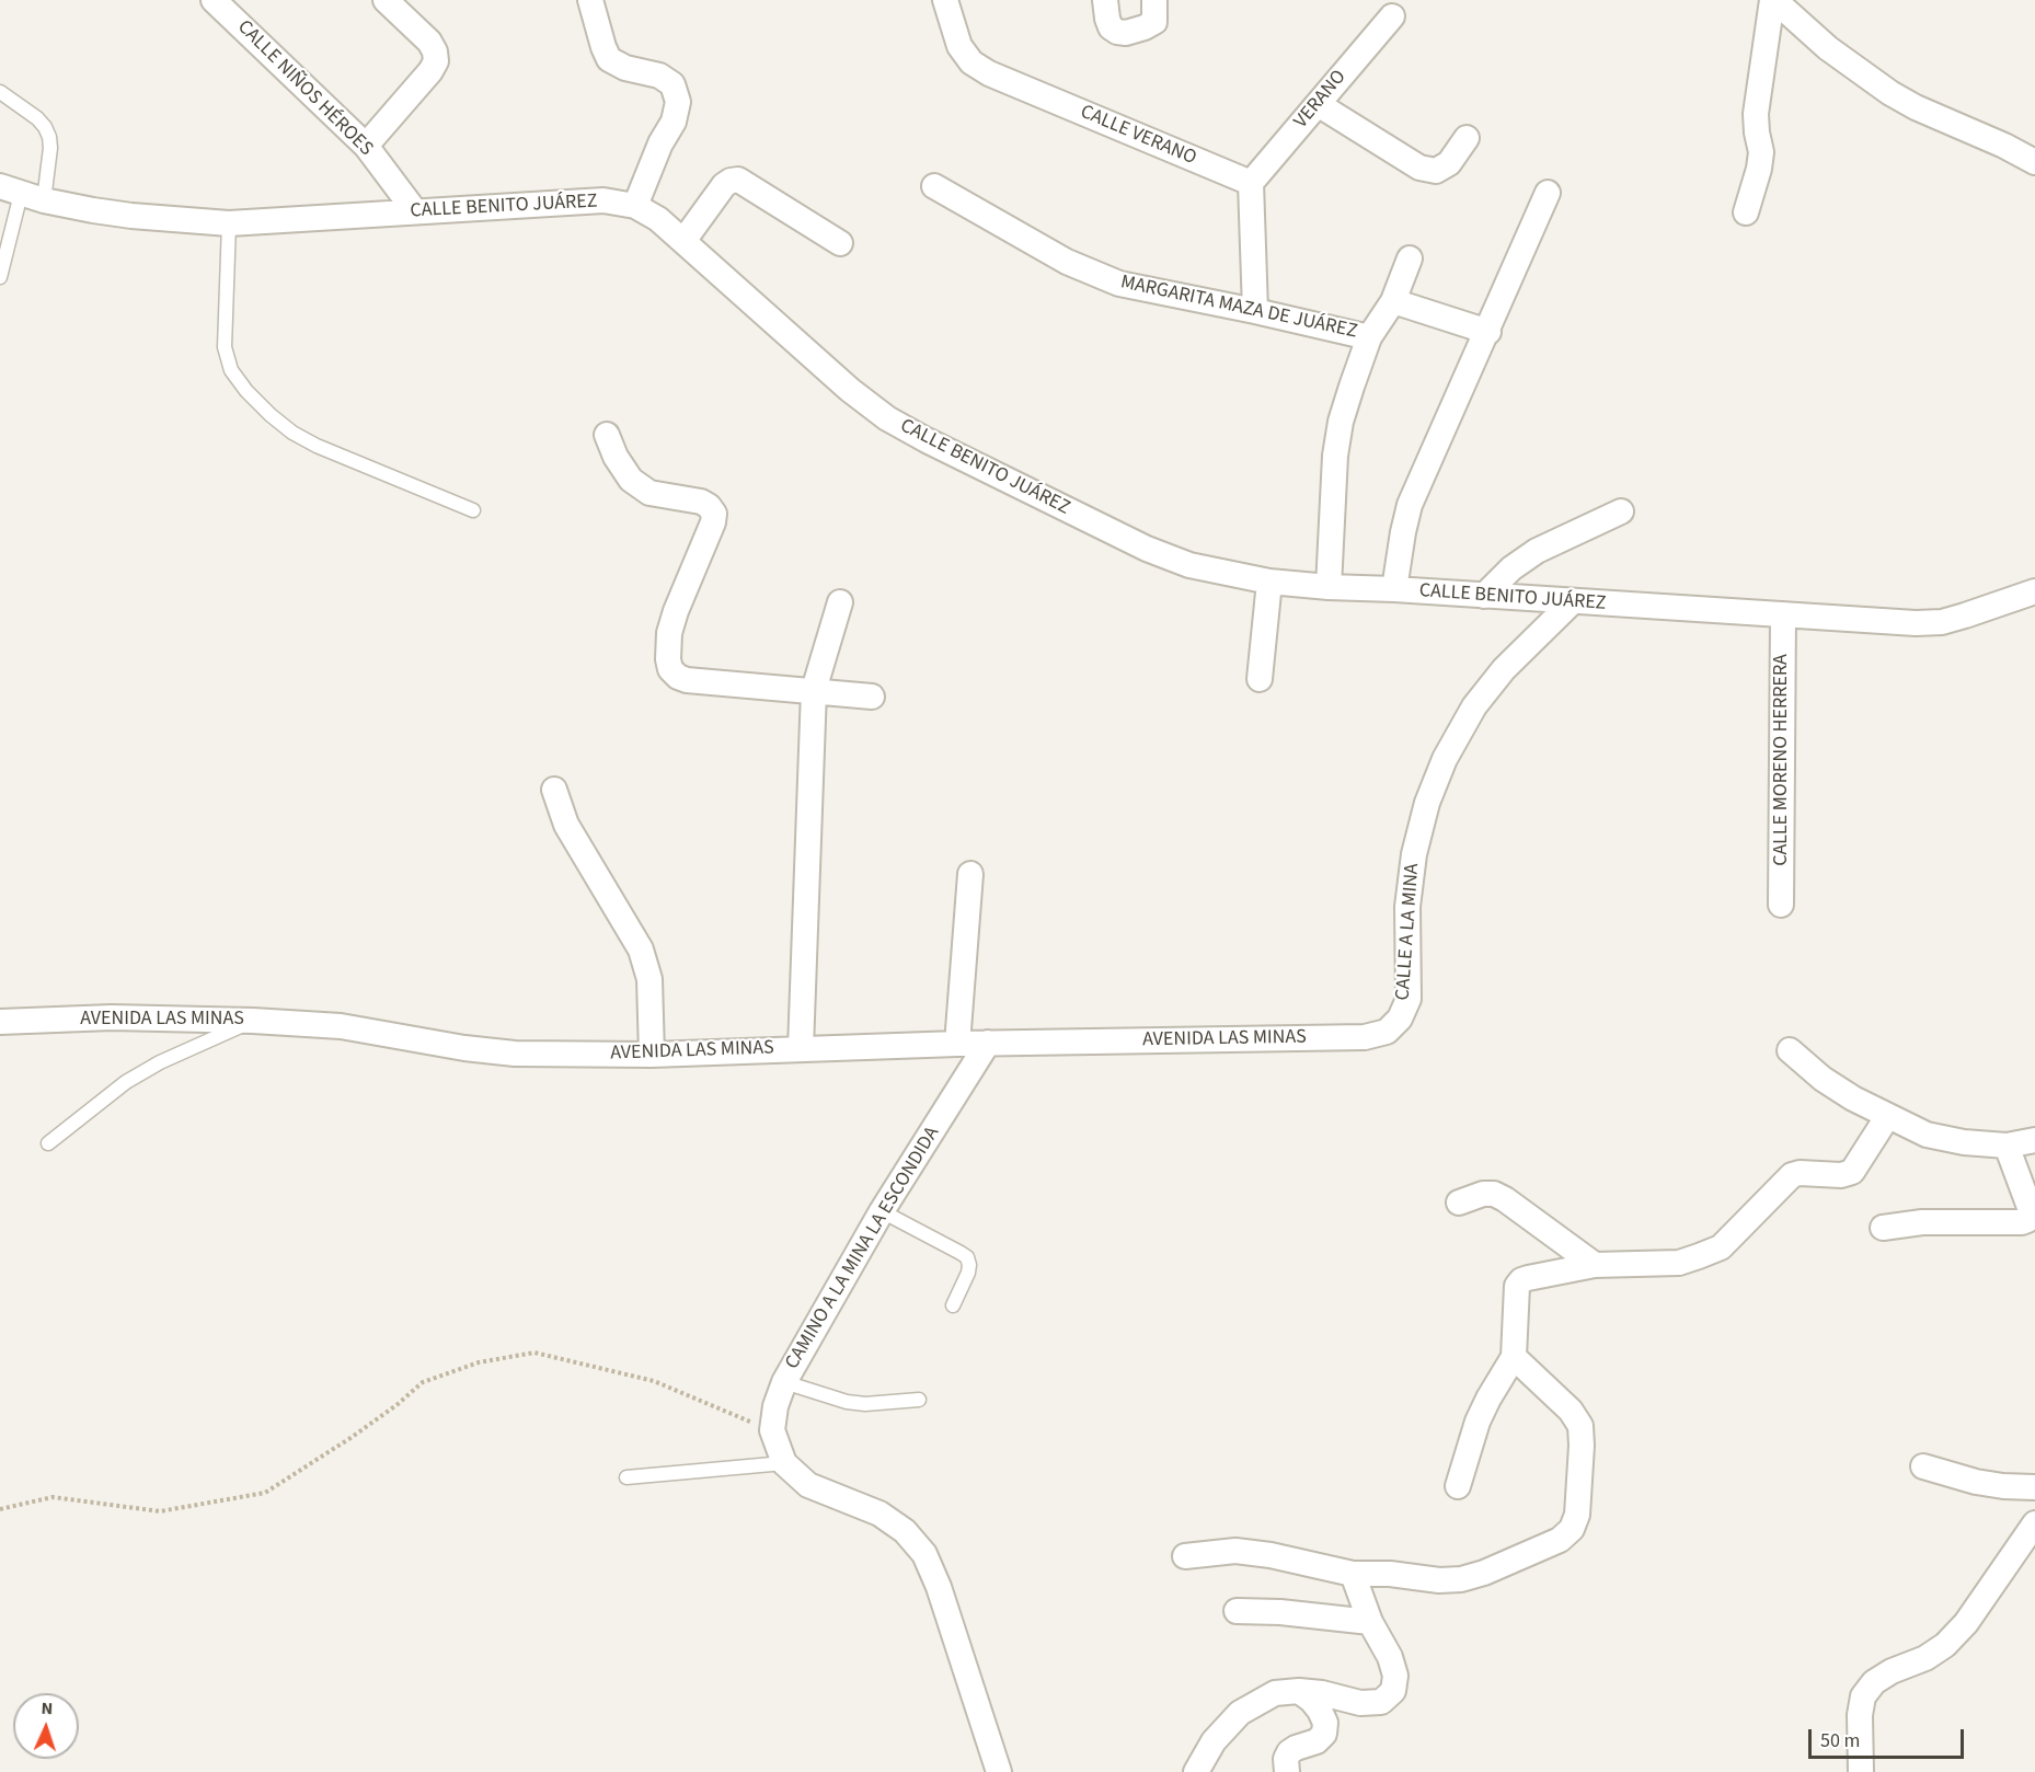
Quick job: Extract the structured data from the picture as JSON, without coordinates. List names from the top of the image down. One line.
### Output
{"streets":{"street":["CALLE NIÑOS HÉROES","VERANO","CALLE VERANO","CALLE BENITO JUÁREZ","MARGARITA MAZA DE JUÁREZ","CALLE MORENO HERRERA","CALLE A LA MINA","AVENIDA LAS MINAS","CAMINO A LA MINA LA ESCONDIDA"]},"crossings":[["CALLE NIÑOS HÉROES","CALLE BENITO JUÁREZ"],["VERANO","CALLE VERANO"],["CALLE BENITO JUÁREZ","CALLE MORENO HERRERA"],["CALLE BENITO JUÁREZ","CALLE A LA MINA"],["CALLE A LA MINA","AVENIDA LAS MINAS"],["AVENIDA LAS MINAS","CAMINO A LA MINA LA ESCONDIDA"]],"scale_bar":"50 m","north":"top"}
